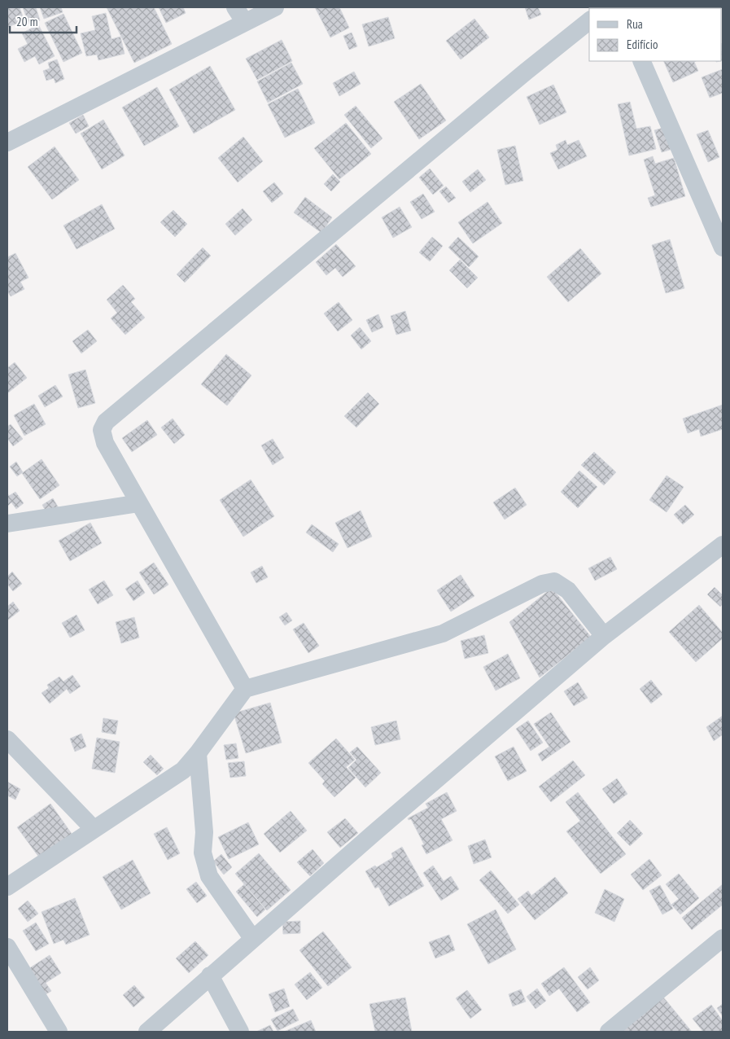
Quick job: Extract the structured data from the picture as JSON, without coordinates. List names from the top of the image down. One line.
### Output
{"legend":["Rua","Edifício"],"scale_bar":"20 m"}
